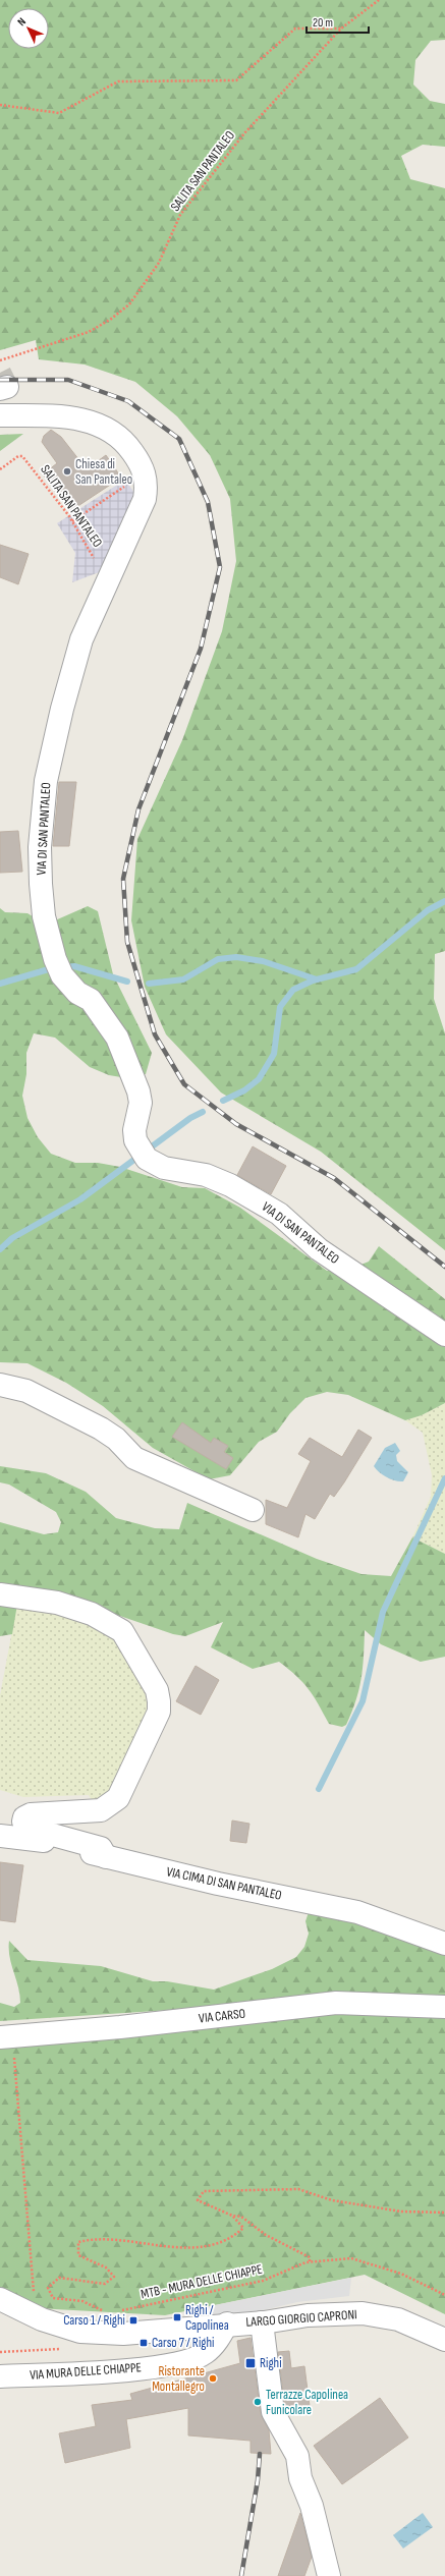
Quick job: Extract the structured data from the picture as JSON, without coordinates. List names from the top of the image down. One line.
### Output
{"streets":{"street":["VIA DI SAN PANTALEO","VIA CIMA DI SAN PANTALEO","VIA CARSO","LARGO GIORGIO CAPRONI","VIA MURA DELLE CHIAPPE"],"path":["SALITA SAN PANTALEO","MTB - MURA DELLE CHIAPPE"]},"crossings":[["LARGO GIORGIO CAPRONI","VIA MURA DELLE CHIAPPE"]],"places":{"other":["Chiesa di San Pantaleo","Ristorante Montallegro","Terrazze Capolinea Funicolare"],"transit":["Righi / Capolinea","Carso 1 / Righi","Carso 7 / Righi","Righi"]},"scale_bar":"20 m","north":"top left"}
